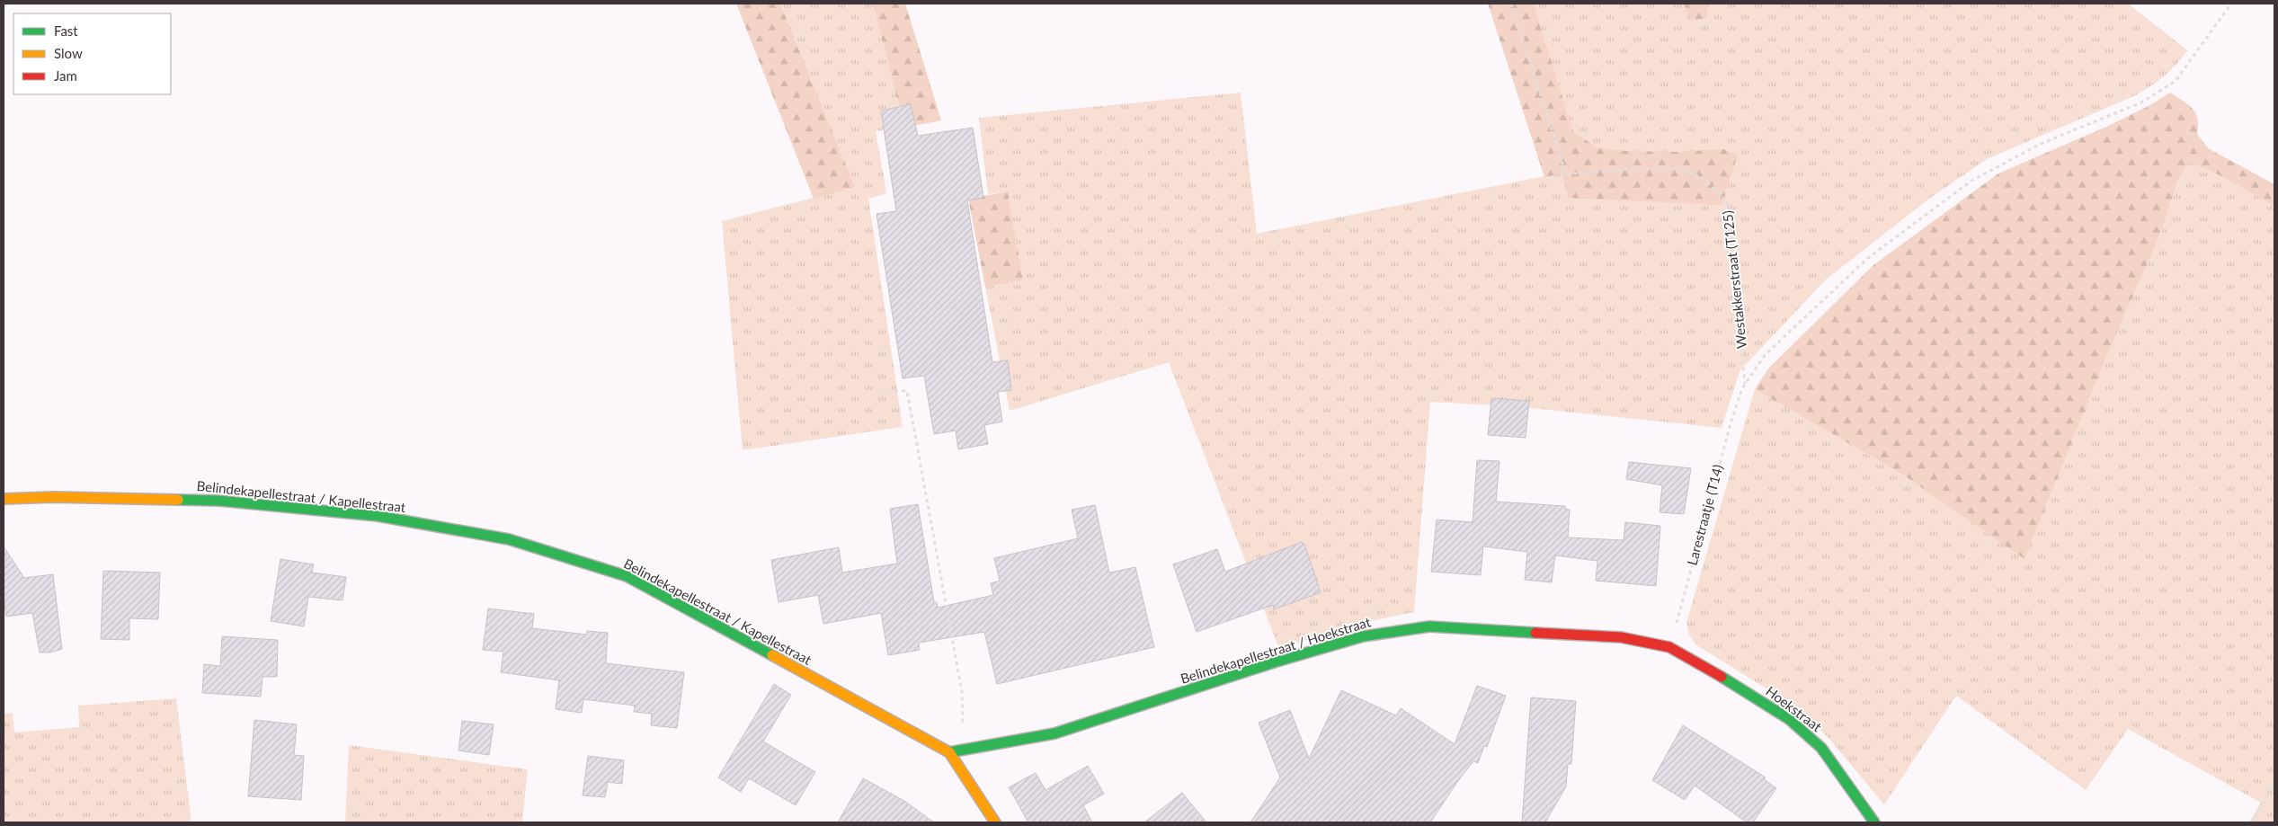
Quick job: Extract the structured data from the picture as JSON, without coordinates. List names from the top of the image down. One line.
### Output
{"streets":{"street":["Belindekapellestraat / Kapellestraat","Belindekapellestraat / Hoekstraat","Hoekstraat"],"path":["Westakkerstraat (T125)","Larestraatje (T14)"]},"crossings":[["Westakkerstraat (T125)","Larestraatje (T14)"],["Belindekapellestraat / Kapellestraat","Belindekapellestraat / Hoekstraat"],["Larestraatje (T14)","Belindekapellestraat / Hoekstraat"],["Larestraatje (T14)","Hoekstraat"],["Belindekapellestraat / Hoekstraat","Hoekstraat"]],"legend":["Fast","Slow","Jam"]}
